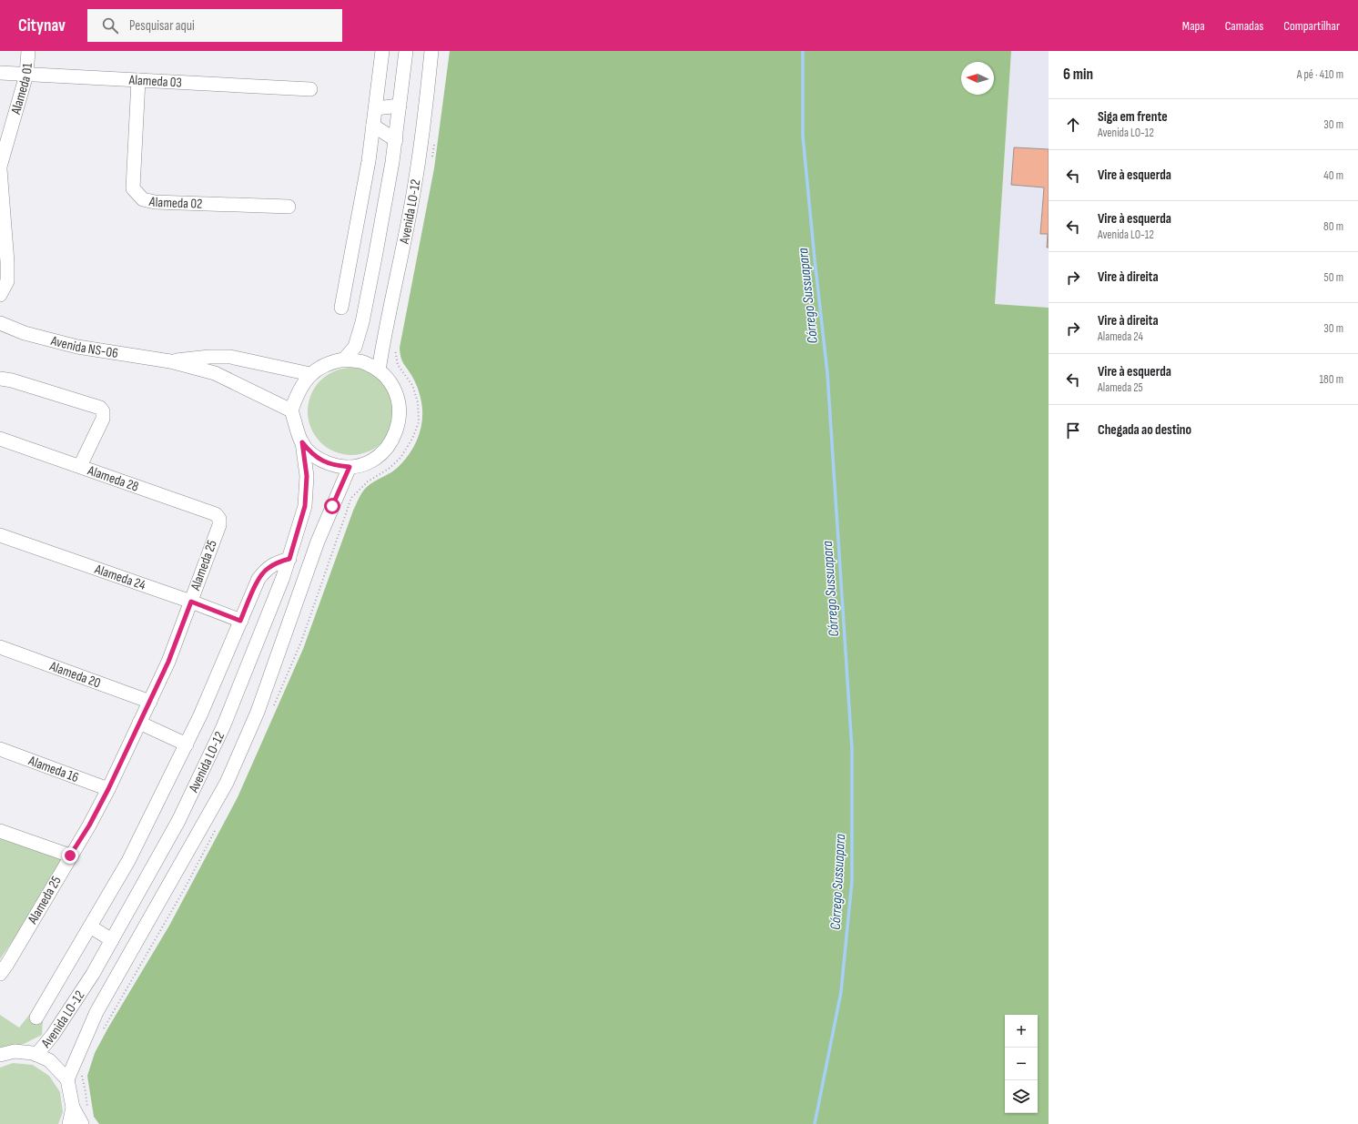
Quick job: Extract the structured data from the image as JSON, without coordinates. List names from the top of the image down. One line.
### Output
{"streets":{"street":["Alameda 03","Alameda 01","Alameda 02","Avenida LO-12","Avenida NS-06","Alameda 28","Alameda 25","Alameda 24","Alameda 20","Alameda 16"]},"crossings":[["Alameda 03","Alameda 01"],["Alameda 03","Alameda 02"],["Avenida LO-12","Avenida NS-06"],["Alameda 28","Alameda 25"],["Alameda 25","Alameda 24"],["Alameda 25","Alameda 20"],["Alameda 25","Alameda 16"]],"water":["Córrego Sussuapara"],"north":"left","page":{"header":"Citynav","search":"Pesquisar aqui","nav":["Mapa","Camadas","Compartilhar"],"heading":["6 min","A pé · 410 m"],"list":[["Siga em frente","Avenida LO-12","30 m"],["Vire à esquerda","40 m"],["Vire à esquerda","Avenida LO-12","80 m"],["Vire à direita","50 m"],["Vire à direita","Alameda 24","30 m"],["Vire à esquerda","Alameda 25","180 m"],"Chegada ao destino"],"map_buttons":["+","−"]}}
